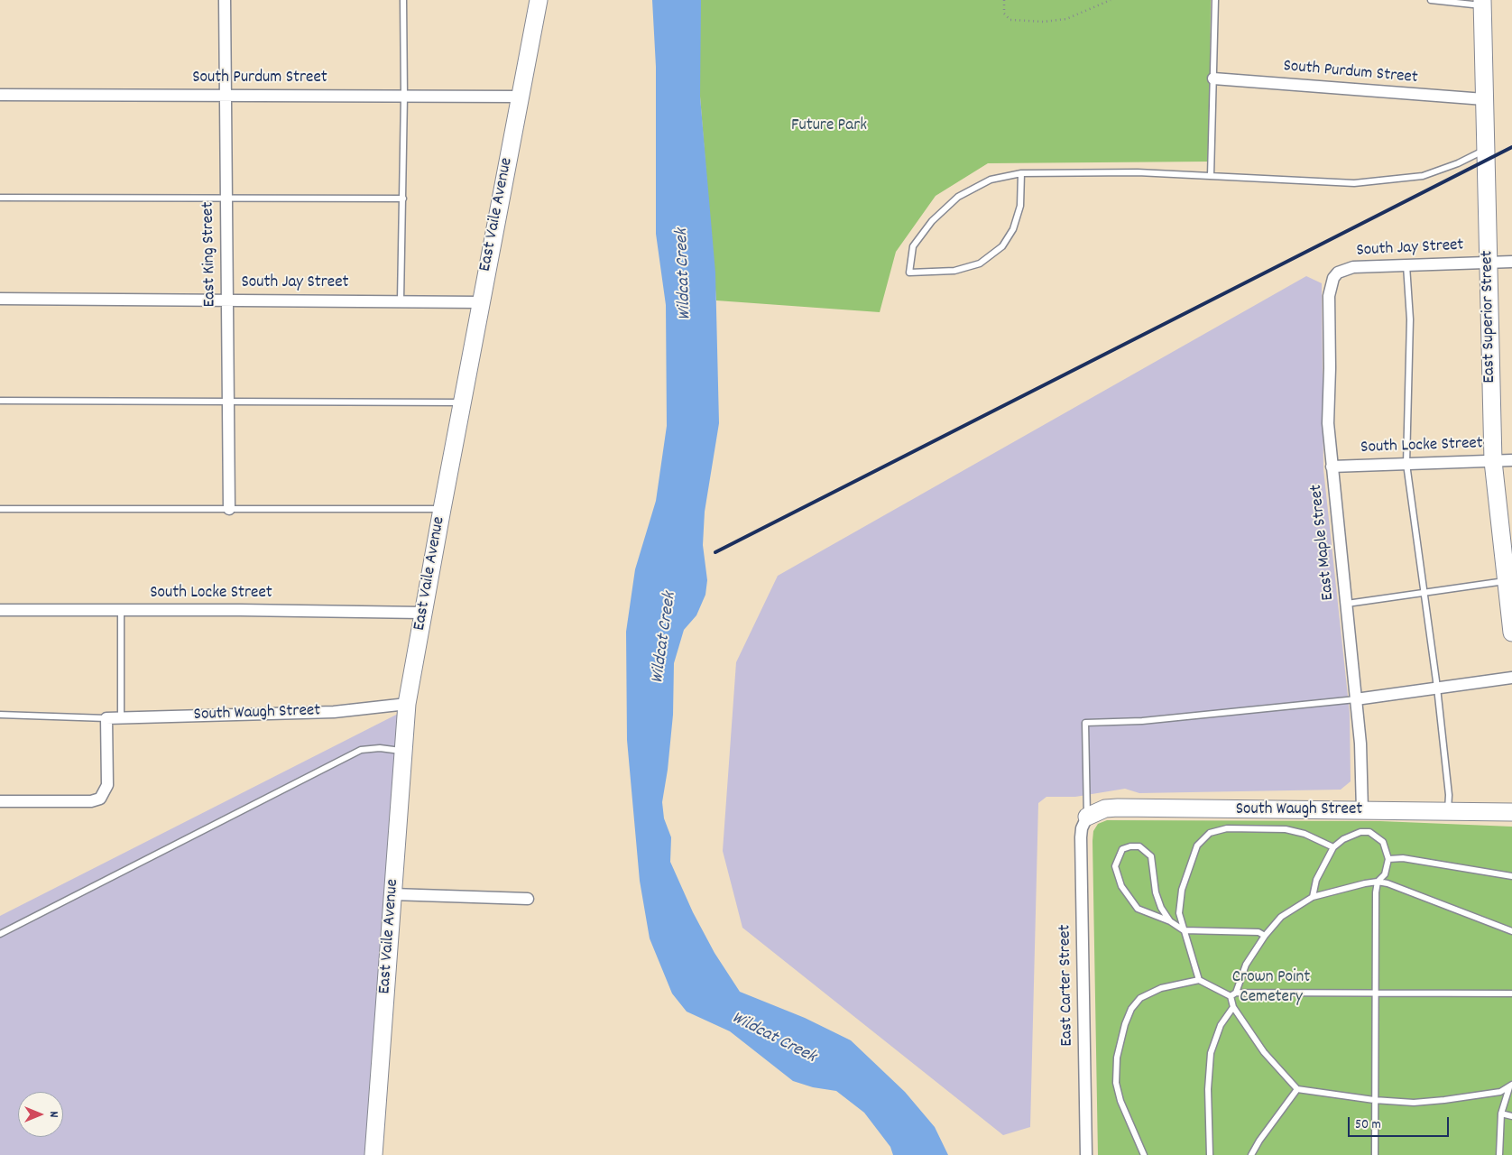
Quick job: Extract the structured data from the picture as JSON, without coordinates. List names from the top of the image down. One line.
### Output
{"streets":{"street":["South Purdum Street","East Vaile Avenue","South Jay Street","East King Street","East Superior Street","South Locke Street","East Maple Street","South Waugh Street","East Carter Street"]},"crossings":[["South Purdum Street","East Vaile Avenue"],["South Purdum Street","East King Street"],["South Purdum Street","East Superior Street"],["East Vaile Avenue","South Jay Street"],["East Vaile Avenue","South Locke Street"],["East Vaile Avenue","South Waugh Street"],["South Jay Street","East King Street"],["South Jay Street","East Superior Street"],["South Jay Street","East Maple Street"],["East Superior Street","South Locke Street"],["South Locke Street","East Maple Street"],["East Maple Street","South Waugh Street"],["South Waugh Street","East Carter Street"]],"water":["Wildcat Creek"],"parks":["Future Park","Crown Point Cemetery"],"scale_bar":"50 m","north":"right"}
